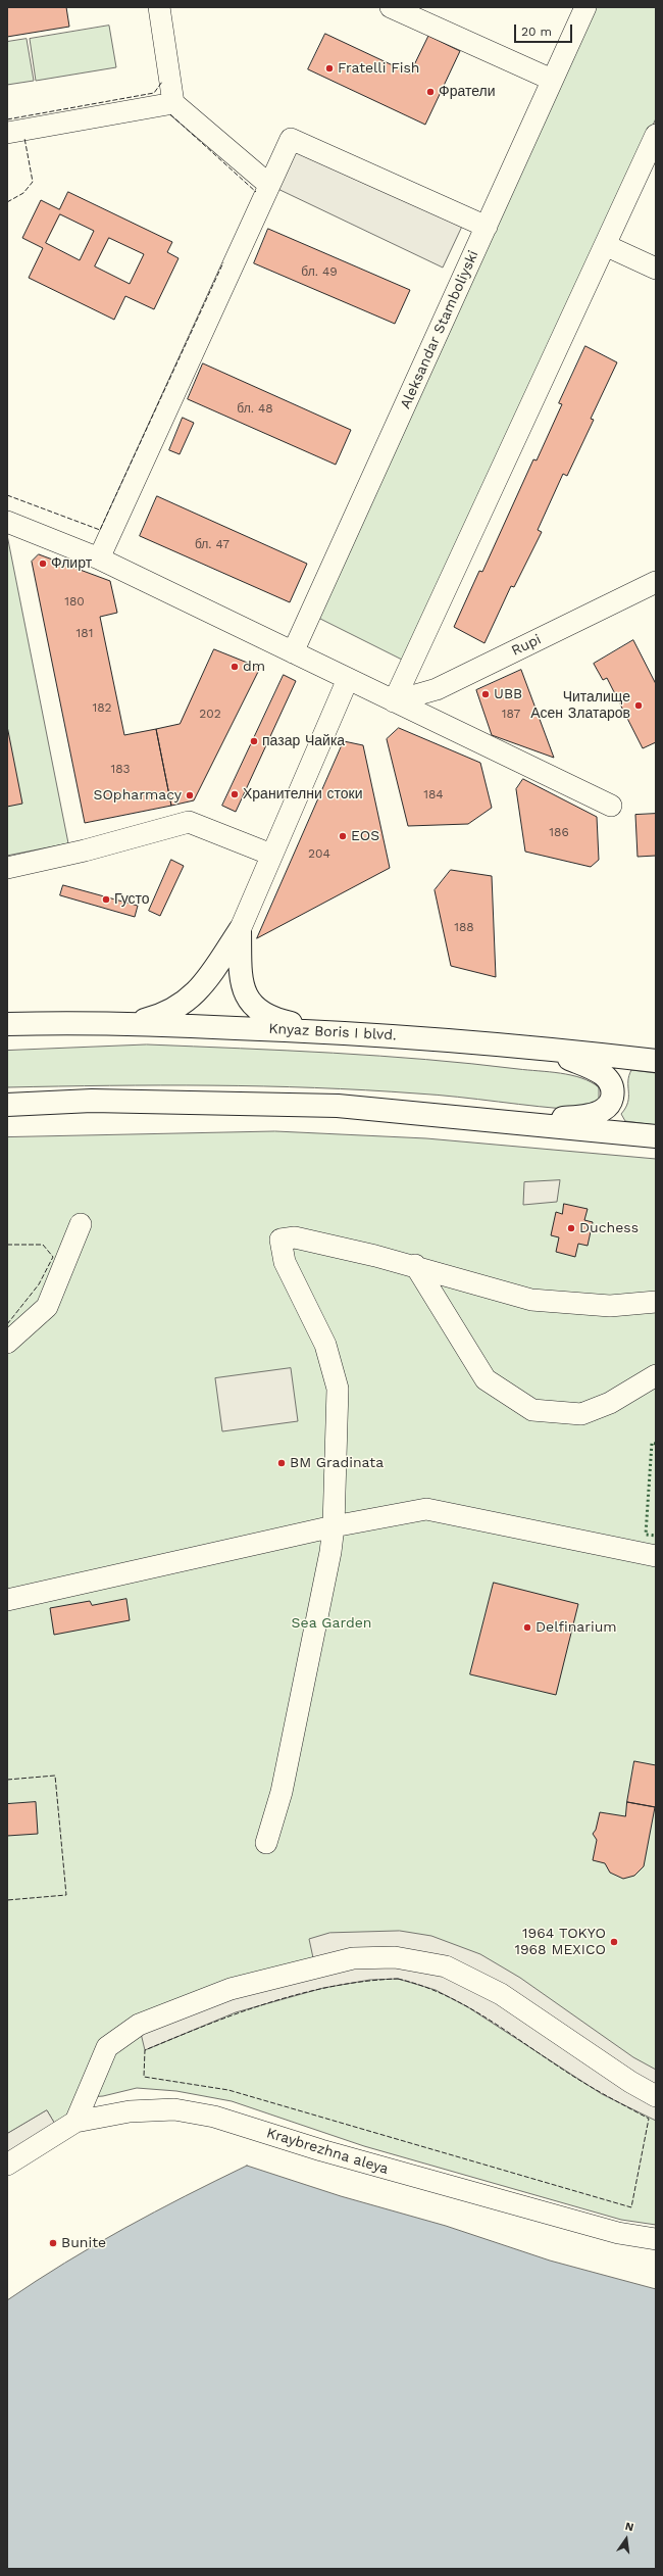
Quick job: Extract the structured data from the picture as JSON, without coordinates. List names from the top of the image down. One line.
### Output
{"streets":{"main road":["Knyaz Boris I blvd."],"street":["Aleksandar Stamboliyski","Rupi","Kraybrezhna aleya"]},"parks":["Sea Garden"],"places":["Fratelli Fish","Фратели","Флирт","dm","UBB","Читалище Асен Златаров","пазар Чайка","Хранителни стоки","SOpharmacy","EOS","Густо","Duchess","BM Gradinata","Delfinarium","1964 TOKYO 1968 MEXICO","Bunite"],"house_numbers":["бл. 49","бл. 48","бл. 47","180","181","182","202","187","183","184","186","204","188"],"scale_bar":"20 m","north":"top"}
